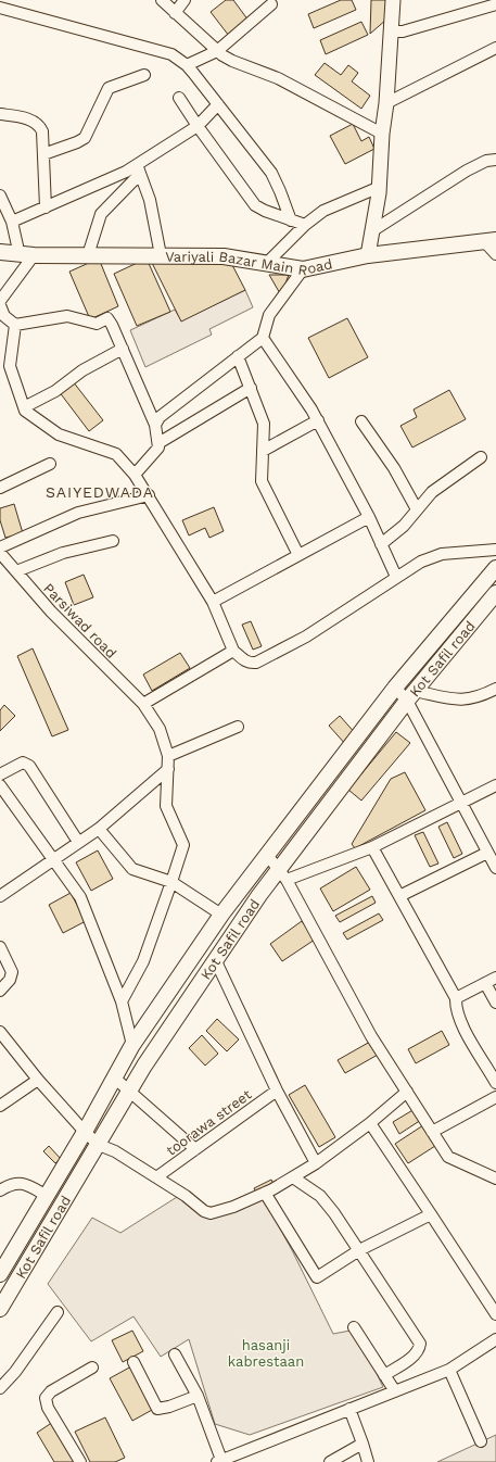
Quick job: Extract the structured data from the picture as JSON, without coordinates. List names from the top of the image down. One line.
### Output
{"streets":{"main road":["Variyali Bazar Main Road","Kot Safil road"],"street":["Parsiwad road","toorawa street"]},"districts":["SAIYEDWADA"],"parks":["hasanji kabrestaan"]}
